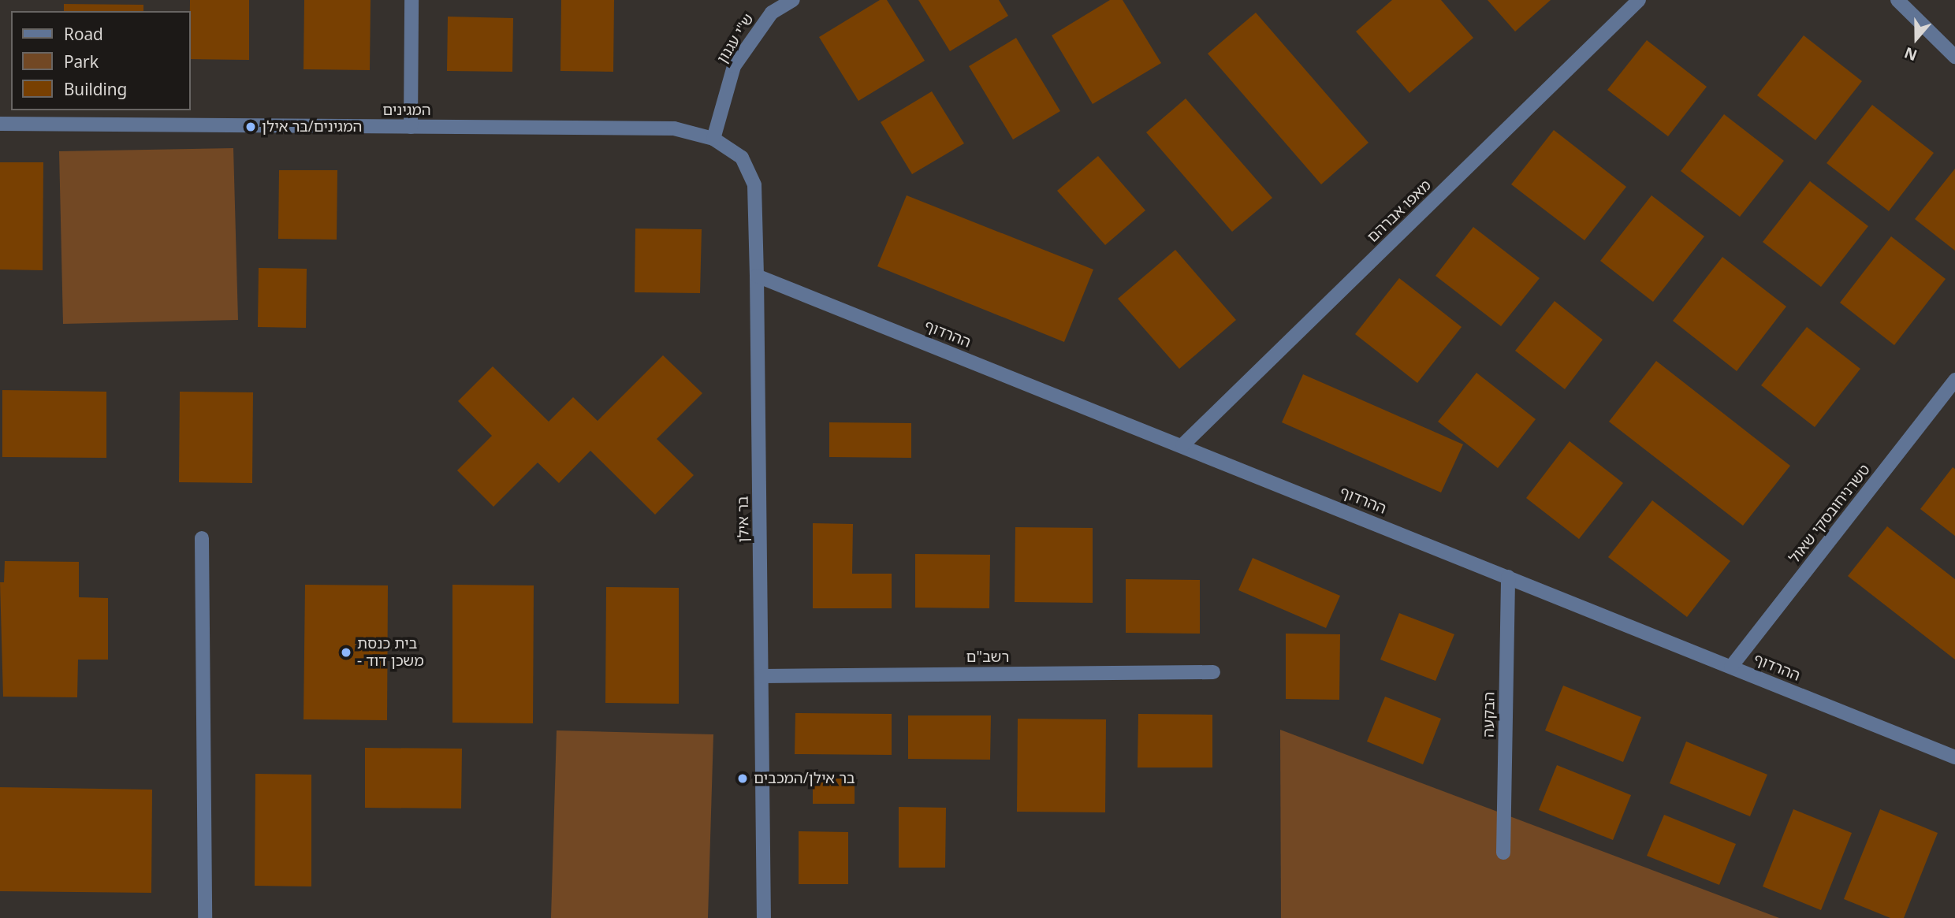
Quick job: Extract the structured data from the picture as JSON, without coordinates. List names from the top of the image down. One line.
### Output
{"streets":{"street":["ש\"י עגנון","המגינים","מאפו אברהם","ההרדוף","טשרניחובסקי שאול","בר אילן","רשב\"ם","הבקעה"]},"crossings":[["ש\"י עגנון","המגינים"],["ש\"י עגנון","בר אילן"],["המגינים","בר אילן"],["מאפו אברהם","ההרדוף"],["ההרדוף","טשרניחובסקי שאול"],["ההרדוף","בר אילן"],["ההרדוף","הבקעה"],["בר אילן","רשב\"ם"]],"places":["המגינים/בר אילן","בית כנסת - משכן דוד","בר אילן/המכבים"],"legend":["Road","Park","Building"],"north":"bottom"}
